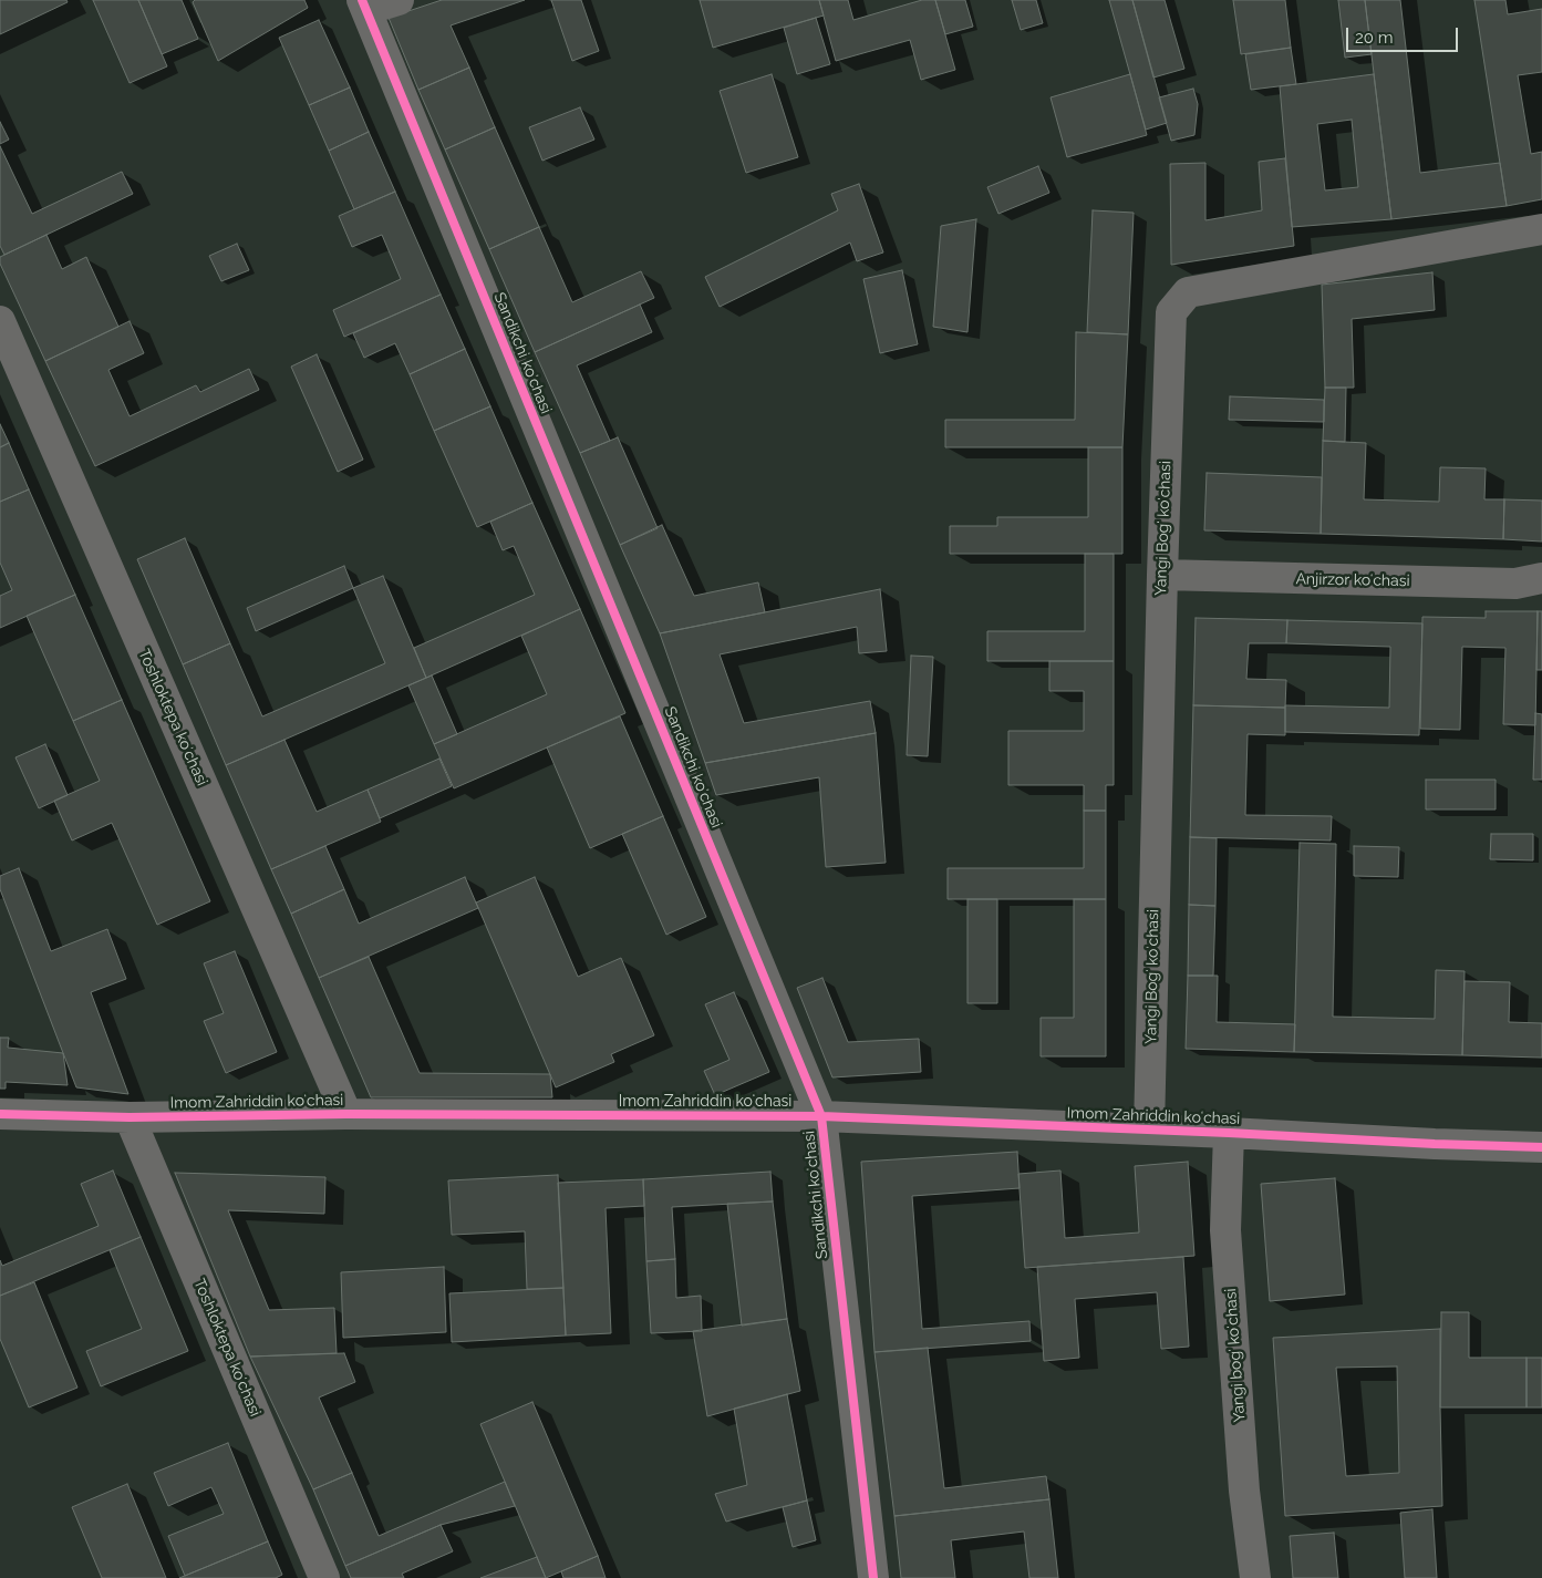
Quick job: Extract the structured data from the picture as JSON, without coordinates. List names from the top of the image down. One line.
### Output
{"streets":{"street":["Sandikchi koʻchasi","Yangi Bogʻ koʻchasi","Anjirzor koʻchasi","Toshloktepa koʻchasi","Imom Zahriddin koʻchasi","Yangi bogʻ koʻchasi"]},"crossings":[["Sandikchi koʻchasi","Imom Zahriddin koʻchasi"],["Yangi Bogʻ koʻchasi","Anjirzor koʻchasi"],["Yangi Bogʻ koʻchasi","Imom Zahriddin koʻchasi"],["Toshloktepa koʻchasi","Imom Zahriddin koʻchasi"],["Imom Zahriddin koʻchasi","Yangi bogʻ koʻchasi"]],"scale_bar":"20 m"}
